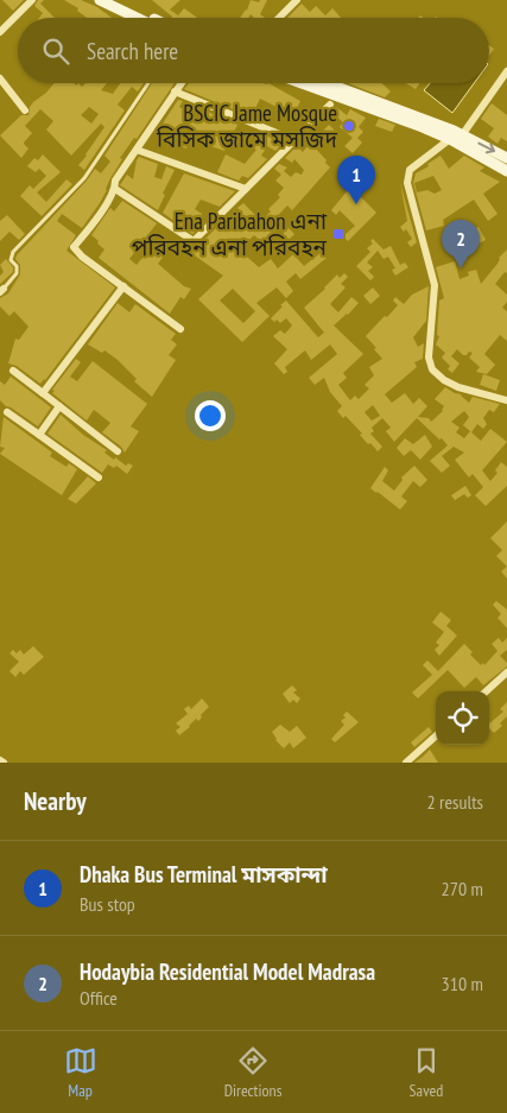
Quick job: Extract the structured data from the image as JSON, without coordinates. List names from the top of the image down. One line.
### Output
{"places":{"other":["BSCIC Jame Mosque বিসিক জামে মসজিদ"],"transit":["Ena Paribahon এনা পরিবহন এনা পরিবহন"]},"page":{"search":"Search here","pins":["1","2"],"heading":["Nearby","2 results"],"list":[{"mark":"1","name":"Dhaka Bus Terminal মাসকান্দা","note":"Bus stop","value":"270 m"},{"mark":"2","name":"Hodaybia Residential Model Madrasa","note":"Office","value":"310 m"}],"nav":["Map","Directions","Saved"]}}
